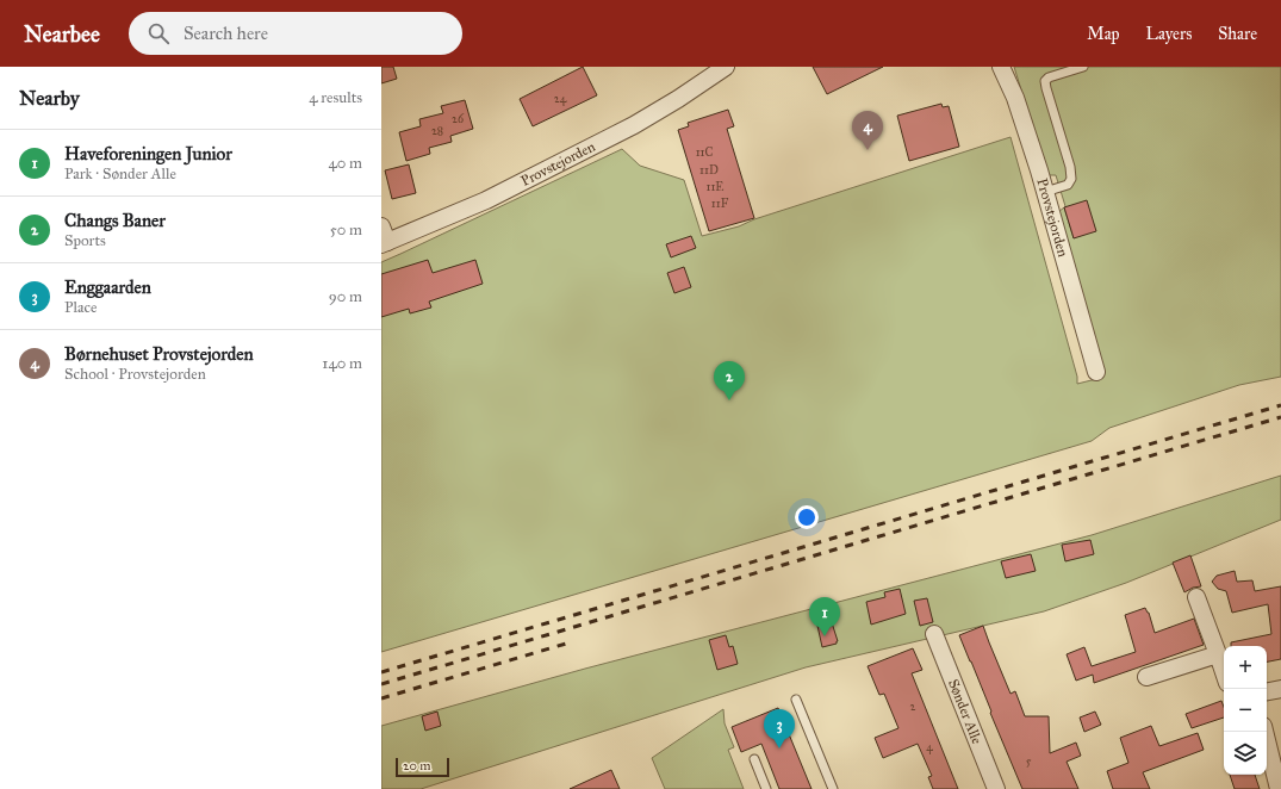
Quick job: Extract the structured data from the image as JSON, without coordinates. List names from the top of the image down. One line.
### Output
{"streets":{"street":["Provstejorden","Sønder Alle"]},"house_numbers":["24","26","28","11C","11D","11E","11F","2","4","5"],"scale_bar":"20 m","page":{"header":"Nearbee","search":"Search here","nav":["Map","Layers","Share"],"heading":["Nearby","4 results"],"pins":["4","2","1","3"],"list":[{"mark":"1","name":"Haveforeningen Junior","note":"Park · Sønder Alle","value":"40 m"},{"mark":"2","name":"Changs Baner","note":"Sports","value":"50 m"},{"mark":"3","name":"Enggaarden","note":"Place","value":"90 m"},{"mark":"4","name":"Børnehuset Provstejorden","note":"School · Provstejorden","value":"140 m"}],"map_buttons":["+","−"],"scale":"20 m"}}
